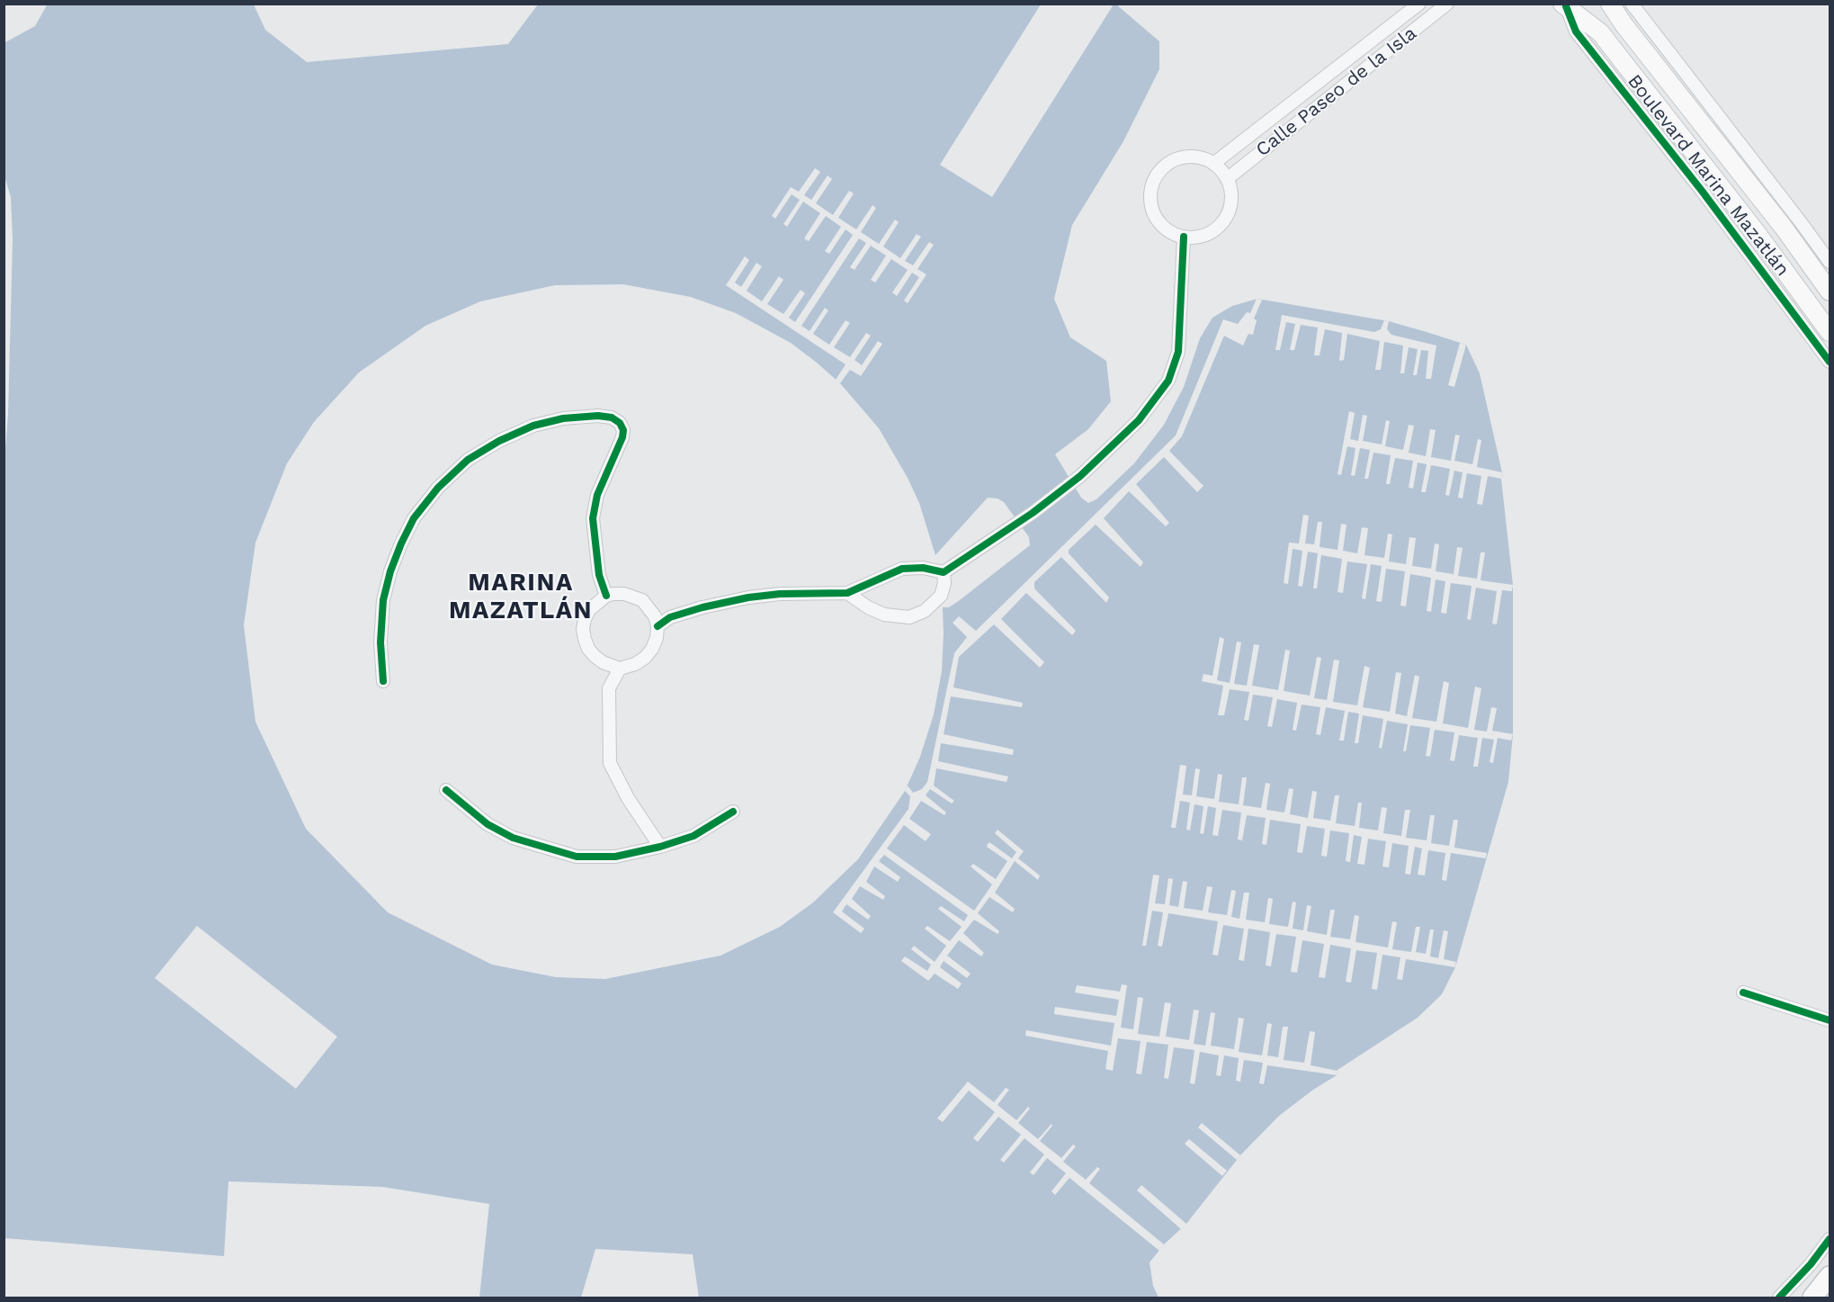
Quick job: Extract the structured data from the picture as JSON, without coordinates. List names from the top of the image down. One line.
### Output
{"streets":{"main road":["Boulevard Marina Mazatlán"],"street":["Calle Paseo de la Isla"]},"districts":["MARINA MAZATLÁN"]}
